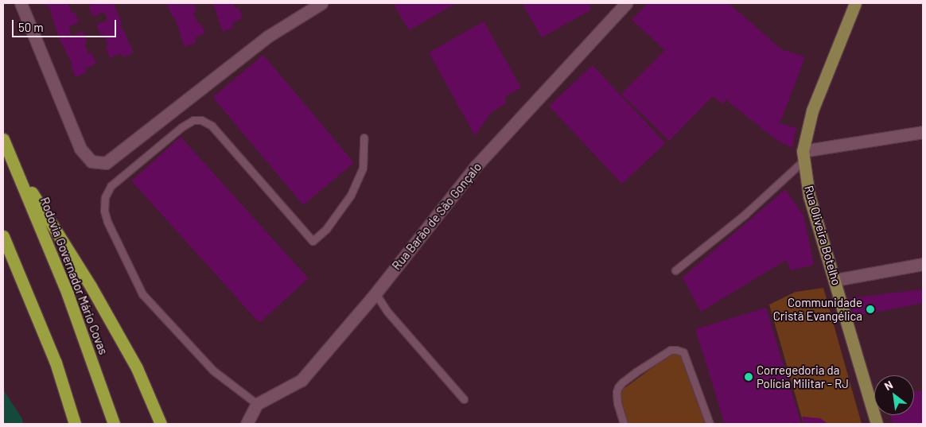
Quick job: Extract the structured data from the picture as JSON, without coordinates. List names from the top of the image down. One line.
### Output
{"streets":{"highway":["Rodovia Governador Mário Covas"],"main road":["Rua Oliveira Botelho"],"street":["Rua Barão de São Gonçalo"]},"places":["Communidade Cristã Evangélica","Corregedoria da Polícia Militar - RJ"],"scale_bar":"50 m","north":"top left"}
